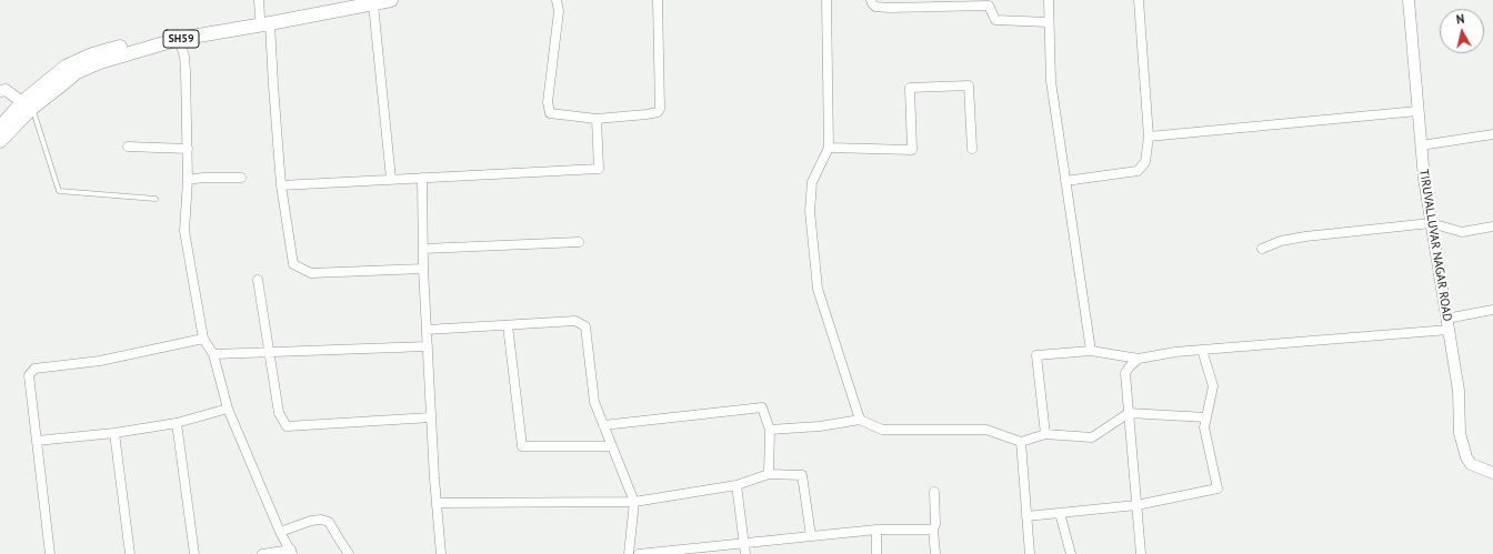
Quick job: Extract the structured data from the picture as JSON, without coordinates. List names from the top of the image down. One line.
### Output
{"streets":{"main road":["SH59"],"street":["TIRUVALLUVAR NAGAR ROAD"]},"north":"top"}
